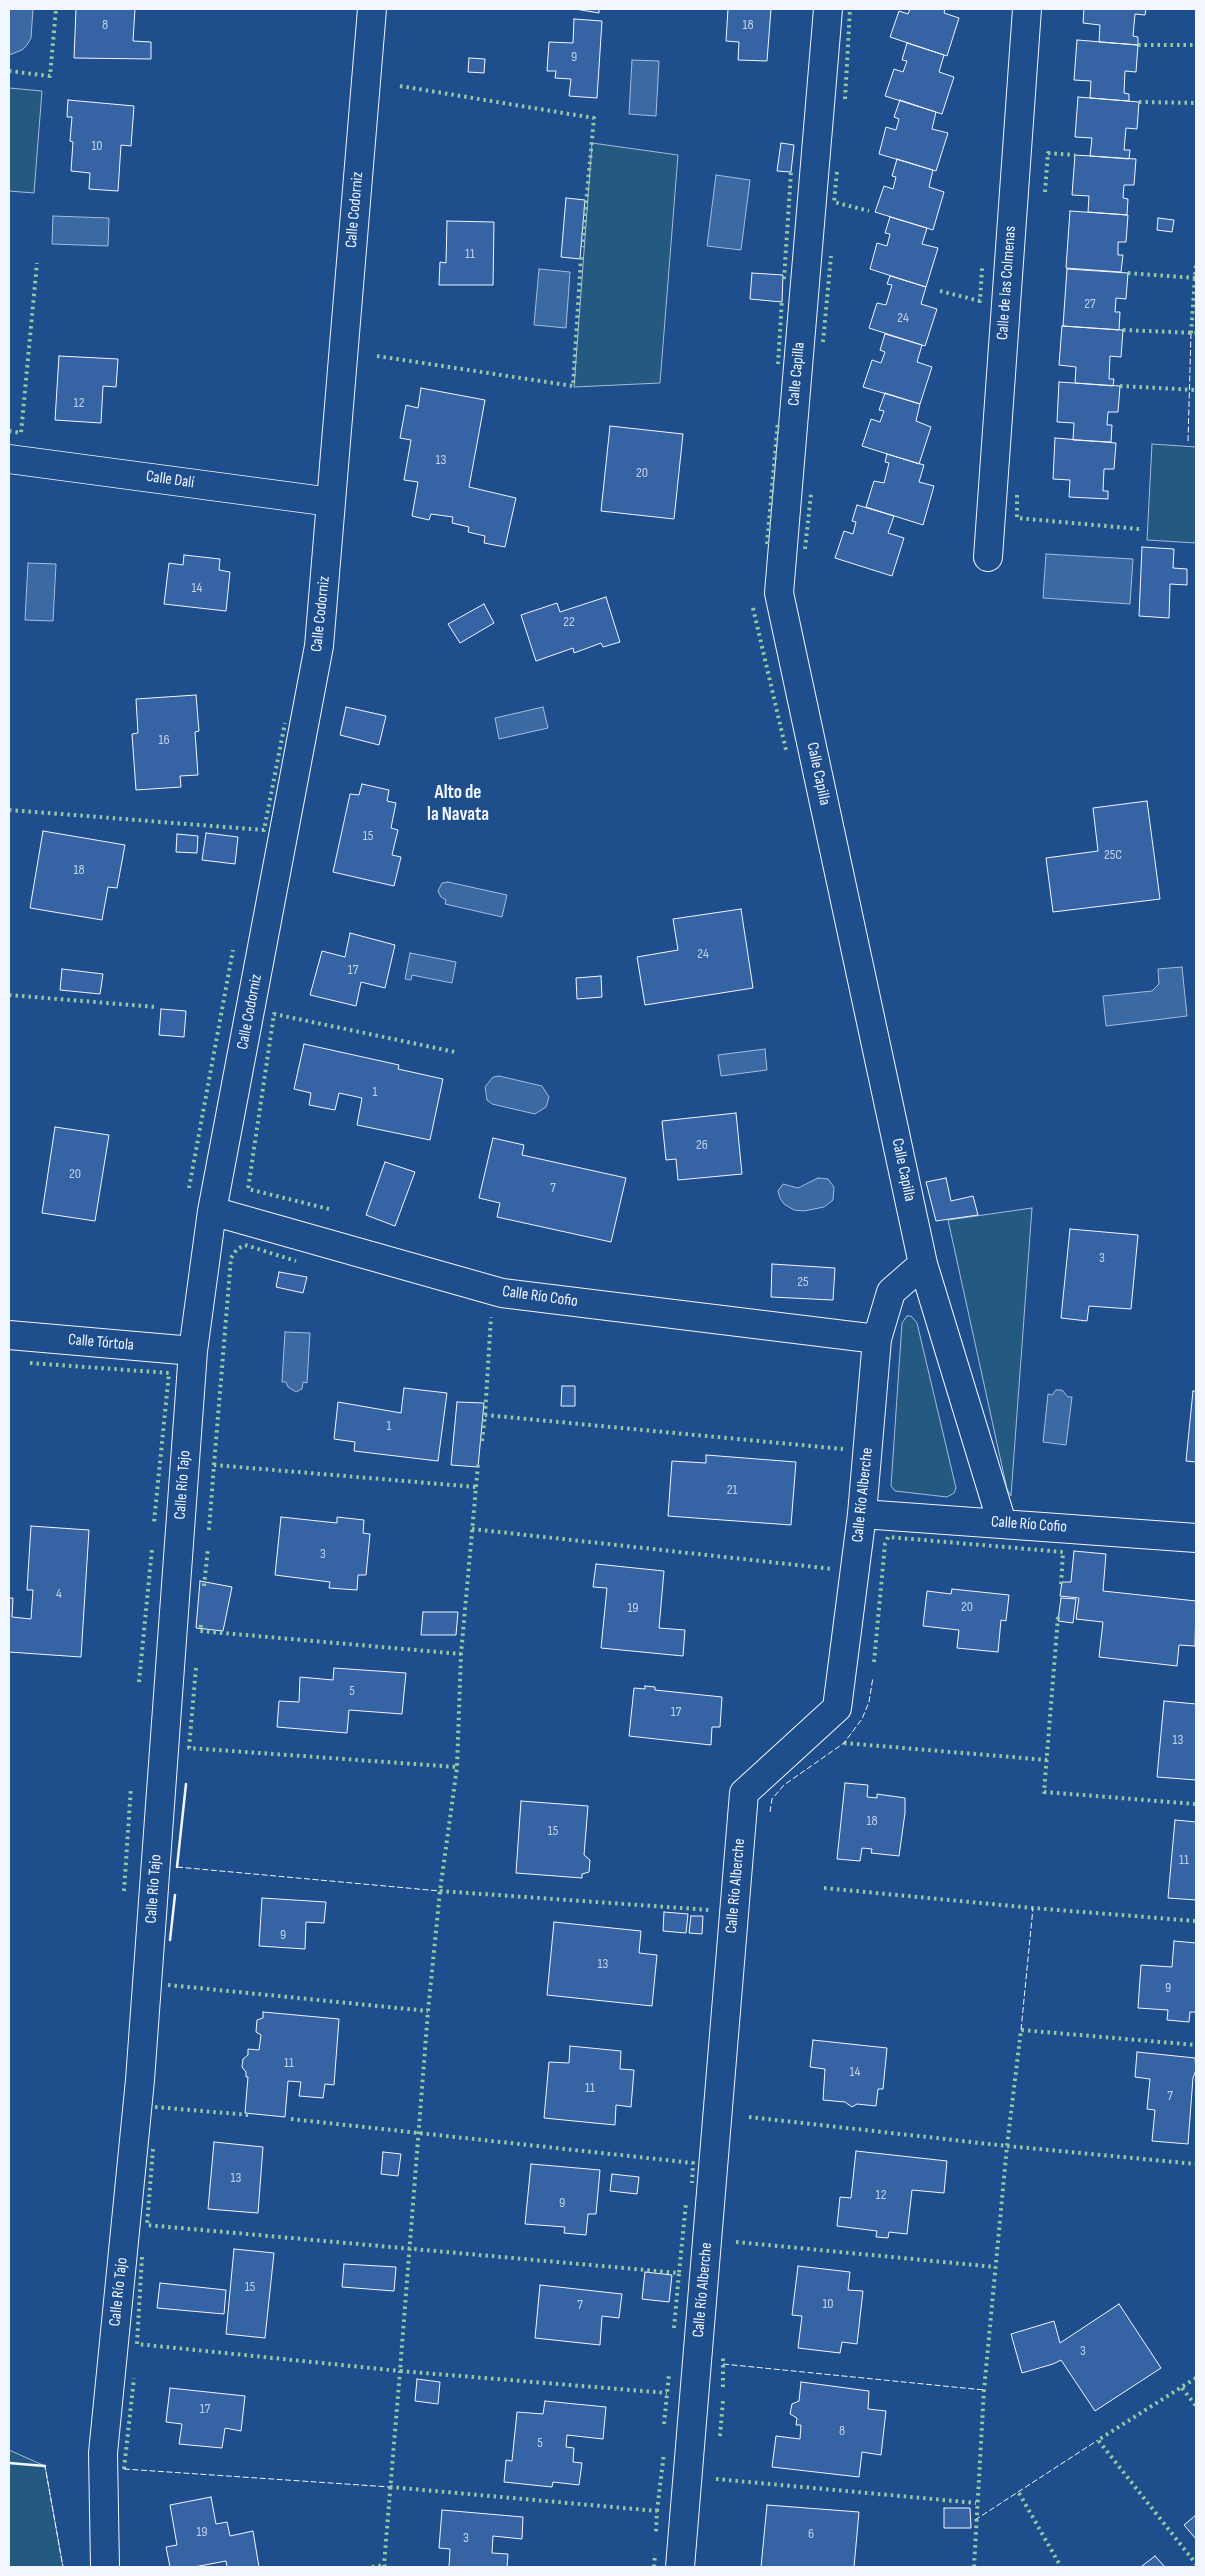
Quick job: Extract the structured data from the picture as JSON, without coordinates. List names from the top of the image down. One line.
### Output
{"streets":{"street":["Calle Codorniz","Calle de las Colmenas","Calle Capilla","Calle Dalí","Calle Río Cofio","Calle Tórtola","Calle Río Tajo","Calle Río Alberche"]},"crossings":[["Calle Codorniz","Calle Dalí"],["Calle Codorniz","Calle Río Cofio"],["Calle Codorniz","Calle Río Tajo"],["Calle Capilla","Calle Río Cofio"],["Calle Capilla","Calle Río Alberche"],["Calle Río Cofio","Calle Río Tajo"],["Calle Río Cofio","Calle Río Alberche"],["Calle Tórtola","Calle Río Tajo"]],"districts":["Alto de la Navata"],"house_numbers":["8","18","9","10","11","27","24","12","13","20","14","22","16","15","25C","18","24","17","1","26","20","7","3","25","1","21","3","4","20","19","5","17","13","18","15","11","9","13","9","11","14","11","7","13","12","9","15","10","7","3","17","8","5","19","6","3"]}
